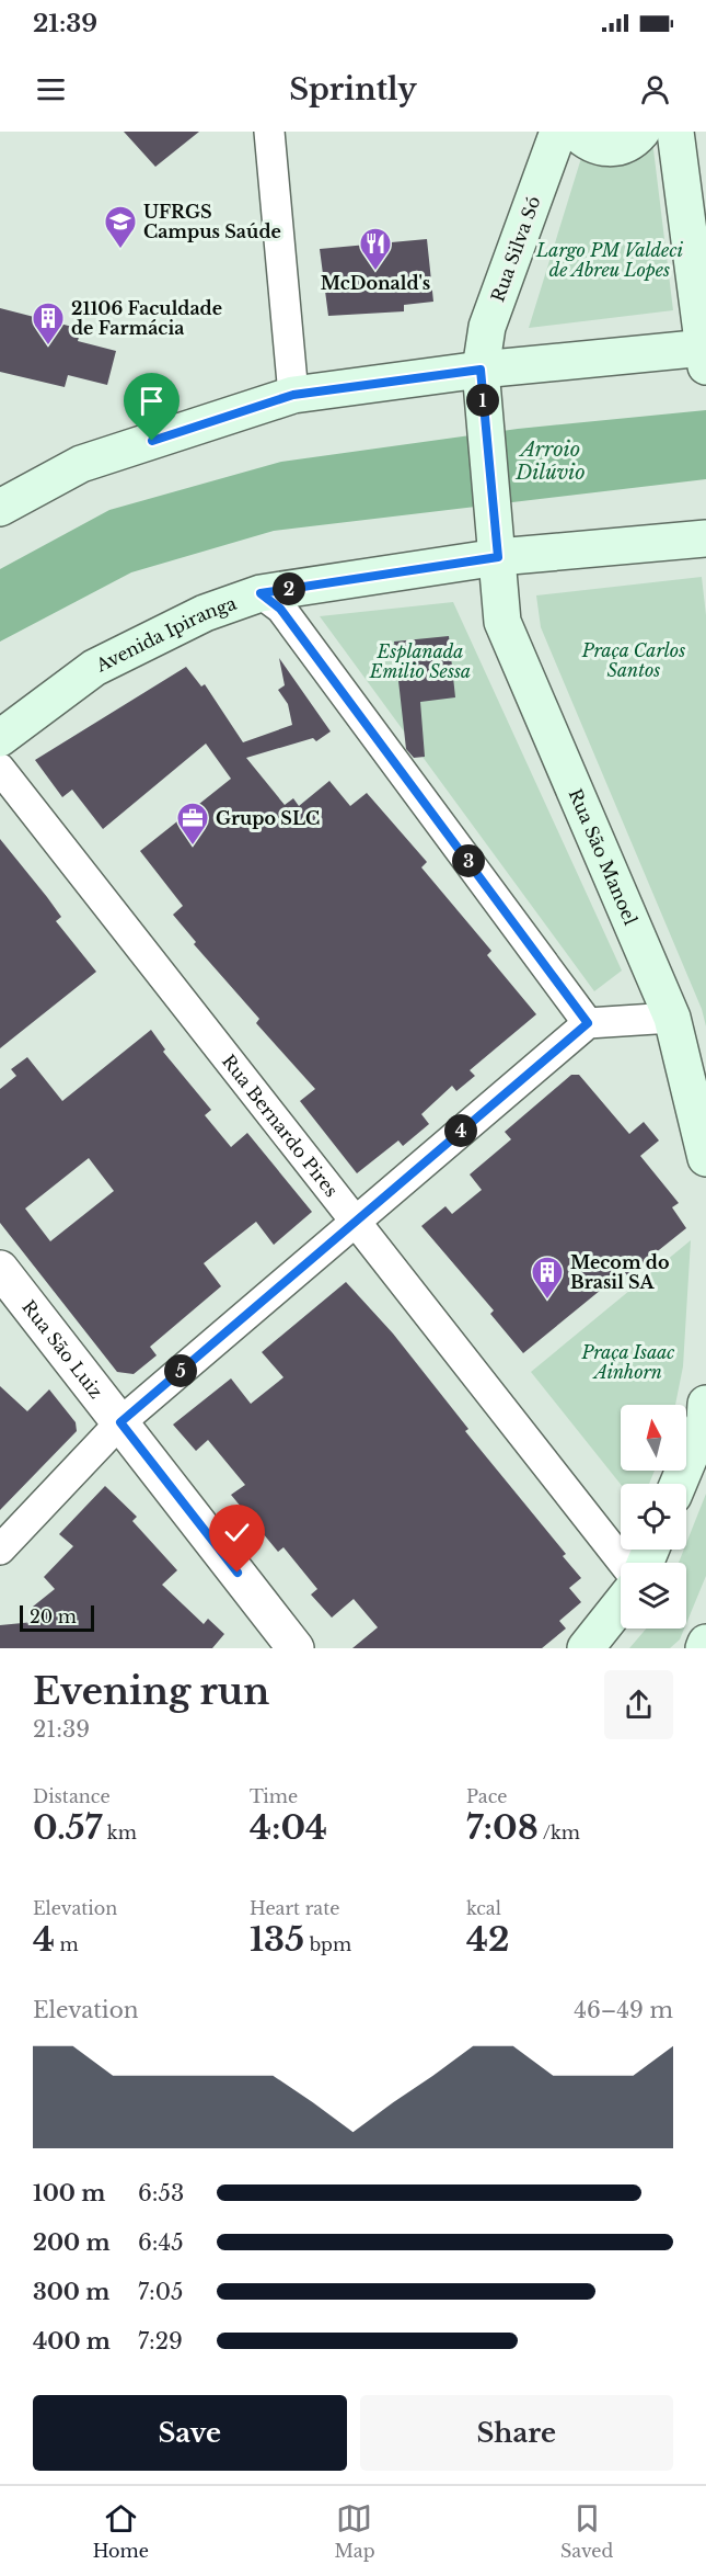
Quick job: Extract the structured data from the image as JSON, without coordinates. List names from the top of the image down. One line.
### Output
{"streets":{"main road":["Rua Silva Só","Avenida Ipiranga","Rua São Manoel"],"street":["Rua Bernardo Pires","Rua São Luiz"]},"crossings":[["Rua Silva Só","Rua São Manoel"],["Avenida Ipiranga","Rua São Manoel"]],"water":["Arroio Dilúvio"],"parks":["Largo PM Valdeci de Abreu Lopes","Praça Carlos Santos","Esplanada Emilio Sessa","Praça Isaac Ainhorn"],"places":{"school or university":["UFRGS Campus Saúde"],"restaurant":["McDonald's"],"building":["21106 Faculdade de Farmácia","Mecom do Brasil SA"],"office":["Grupo SLC"]},"scale_bar":"20 m","north":"top","page":{"status":"21:39","header":"Sprintly","pins":["1","2","3","4","5"],"scale":"20 m","heading":["Evening run","21:39"],"stats":[["Distance","0.57 km"],["Time","4:04"],["Pace","7:08 /km"],["Elevation","4 m"],["Heart rate","135 bpm"],["kcal","42"]],"chart":["Elevation","46–49 m"],"list":[{"name":"100 m","note":"6:53"},{"name":"200 m","note":"6:45"},{"name":"300 m","note":"7:05"},{"name":"400 m","note":"7:29"}],"buttons":["Save","Share"],"tabs":["Home","Map","Saved"]}}
